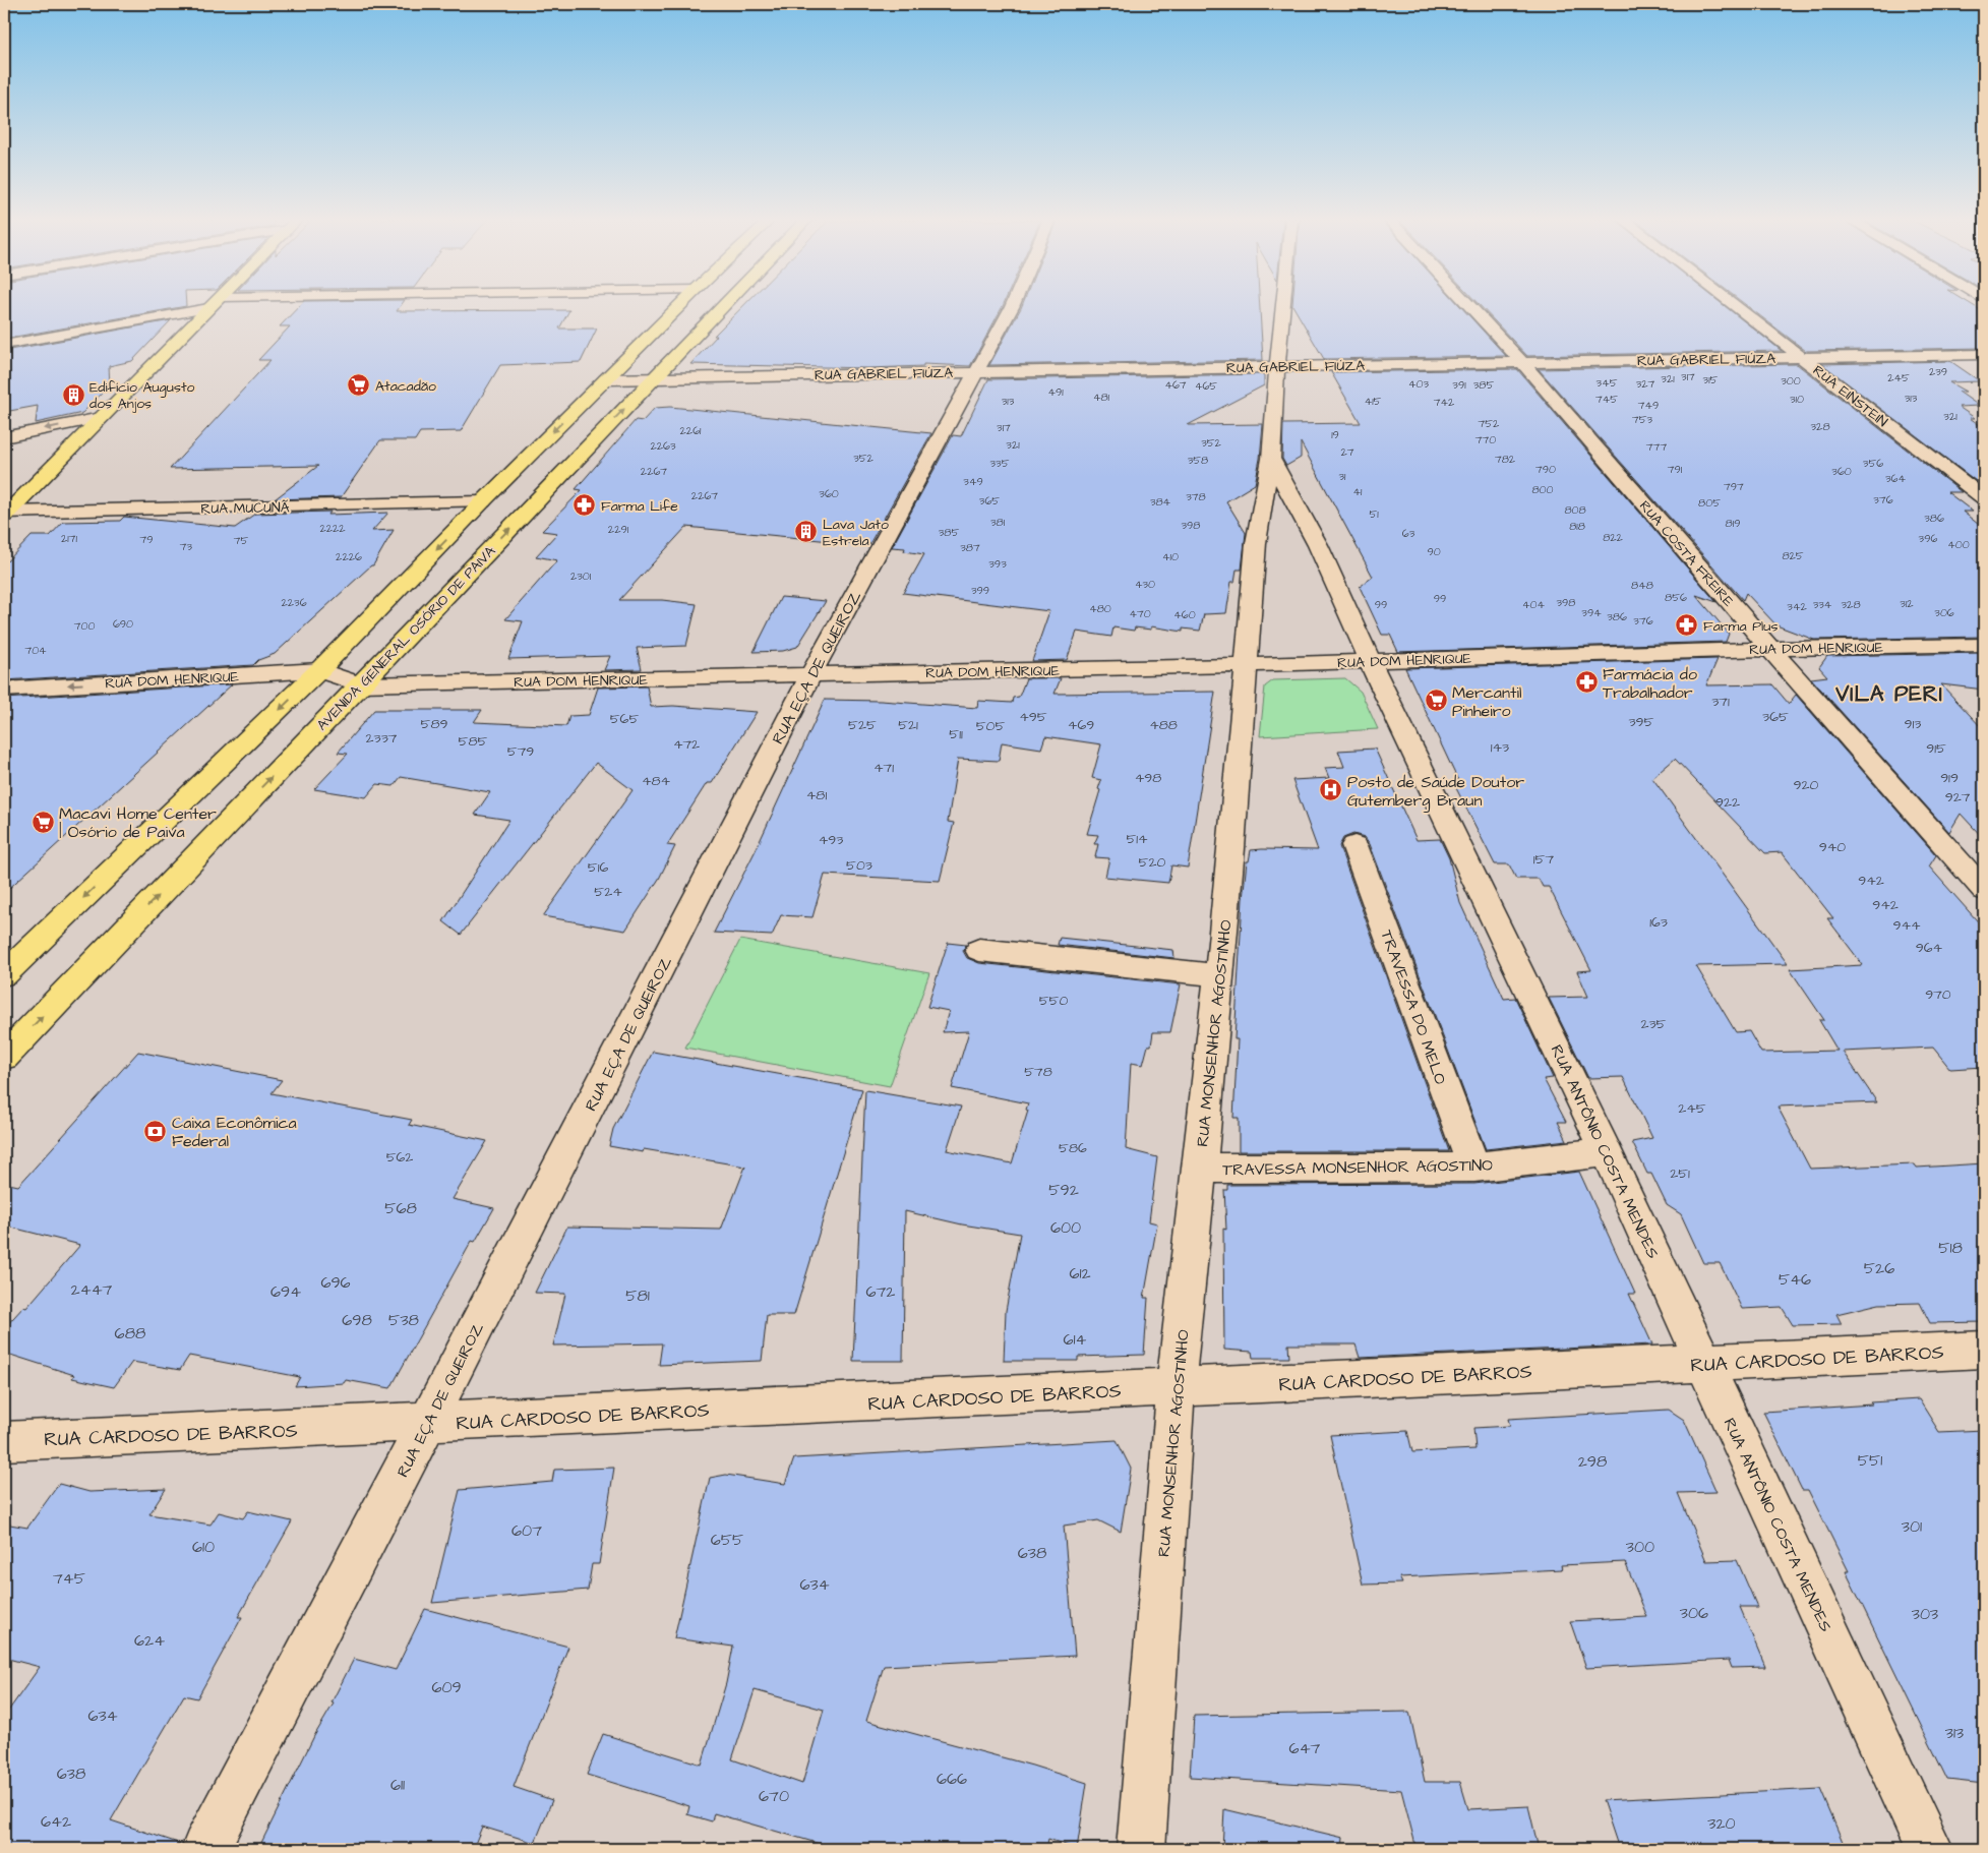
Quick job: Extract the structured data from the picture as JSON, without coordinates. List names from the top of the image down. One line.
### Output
{"streets":{"main road":["AVENIDA GENERAL OSÓRIO DE PAIVA"],"street":["RUA GABRIEL FIÚZA","RUA EINSTEIN","RUA MUCUNÃ","RUA COSTA FREIRE","RUA DOM HENRIQUE","RUA EÇA DE QUEIROZ","TRAVESSA DO MELO","RUA MONSENHOR AGOSTINHO","RUA ANTÔNIO COSTA MENDES","TRAVESSA MONSENHOR AGOSTINO","RUA CARDOSO DE BARROS"]},"crossings":[["RUA GABRIEL FIÚZA","RUA EINSTEIN"],["RUA GABRIEL FIÚZA","RUA COSTA FREIRE"],["RUA GABRIEL FIÚZA","AVENIDA GENERAL OSÓRIO DE PAIVA"],["RUA GABRIEL FIÚZA","RUA EÇA DE QUEIROZ"],["RUA GABRIEL FIÚZA","RUA MONSENHOR AGOSTINHO"],["RUA COSTA FREIRE","RUA DOM HENRIQUE"],["AVENIDA GENERAL OSÓRIO DE PAIVA","RUA DOM HENRIQUE"],["RUA DOM HENRIQUE","RUA EÇA DE QUEIROZ"],["RUA DOM HENRIQUE","RUA MONSENHOR AGOSTINHO"],["RUA DOM HENRIQUE","RUA ANTÔNIO COSTA MENDES"],["RUA EÇA DE QUEIROZ","RUA CARDOSO DE BARROS"],["TRAVESSA DO MELO","TRAVESSA MONSENHOR AGOSTINO"],["RUA MONSENHOR AGOSTINHO","RUA ANTÔNIO COSTA MENDES"],["RUA MONSENHOR AGOSTINHO","TRAVESSA MONSENHOR AGOSTINO"],["RUA MONSENHOR AGOSTINHO","RUA CARDOSO DE BARROS"],["RUA ANTÔNIO COSTA MENDES","TRAVESSA MONSENHOR AGOSTINO"],["RUA ANTÔNIO COSTA MENDES","RUA CARDOSO DE BARROS"]],"districts":["VILA PERI"],"places":{"supermarket":["Atacadão","Mercantil Pinheiro","Macavi Home Center | Osório de Paiva"],"building":["Edifício Augusto dos Anjos","Lava Jato Estrela"],"pharmacy":["Farma Life","Farma Plus","Farmácia do Trabalhador"],"hospital":["Posto de Saúde Doutor Gutemberg Braun"],"bank":["Caixa Econômica Federal"]},"house_numbers":["239","317","245","321","315","300","345","403","327","467","391","385","465","491","481","313","745","310","313","415","742","749","321","753","752","328","317","2261","19","770","352","321","2263","777","27","352","782","358","335","356","790","791","2267","360","31","364","349","797","800","41","360","2267","378","376","365","384","805","808","51","386","381","819","398","818","2222","2291","385","63","822","2171","396","79","75","400","73","387","90","825","2226","410","393","2301","430","848","399","856","99","2236","398","312","99","404","334","328","342","480","394","306","470","460","386","376","690","700","704","371","495","365","565","395","589","913","525","521","469","488","505","511","2337","585","472","143","915","579","471","498","919","484","920","481","927","922","514","493","940","157","520","503","516","942","524","942","163","944","964","970","550","235","578","245","586","562","251","592","568","600","518","526","612","546","696","2447","694","672","581","698","538","688","614","551","298","301","607","655","610","300","638","745","634","306","303","624","609","634","313","647","638","666","611","670","642","320"]}
